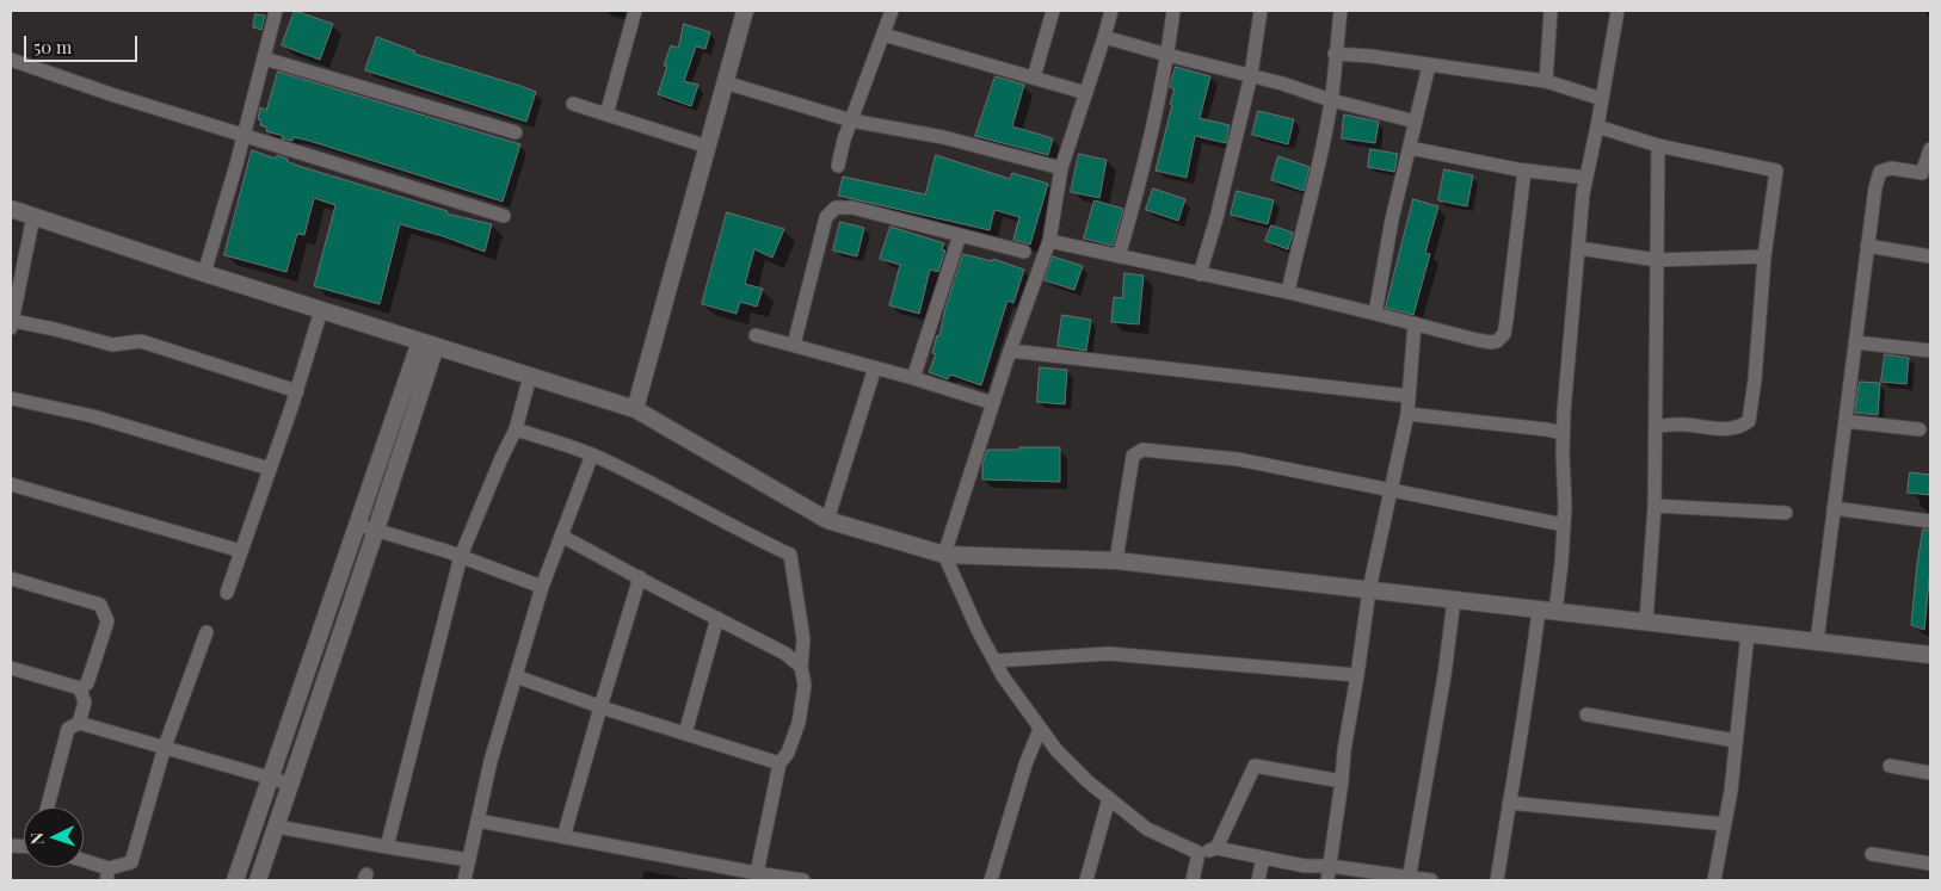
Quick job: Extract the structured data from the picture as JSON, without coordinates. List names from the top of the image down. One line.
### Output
{"scale_bar":"50 m","north":"left"}
